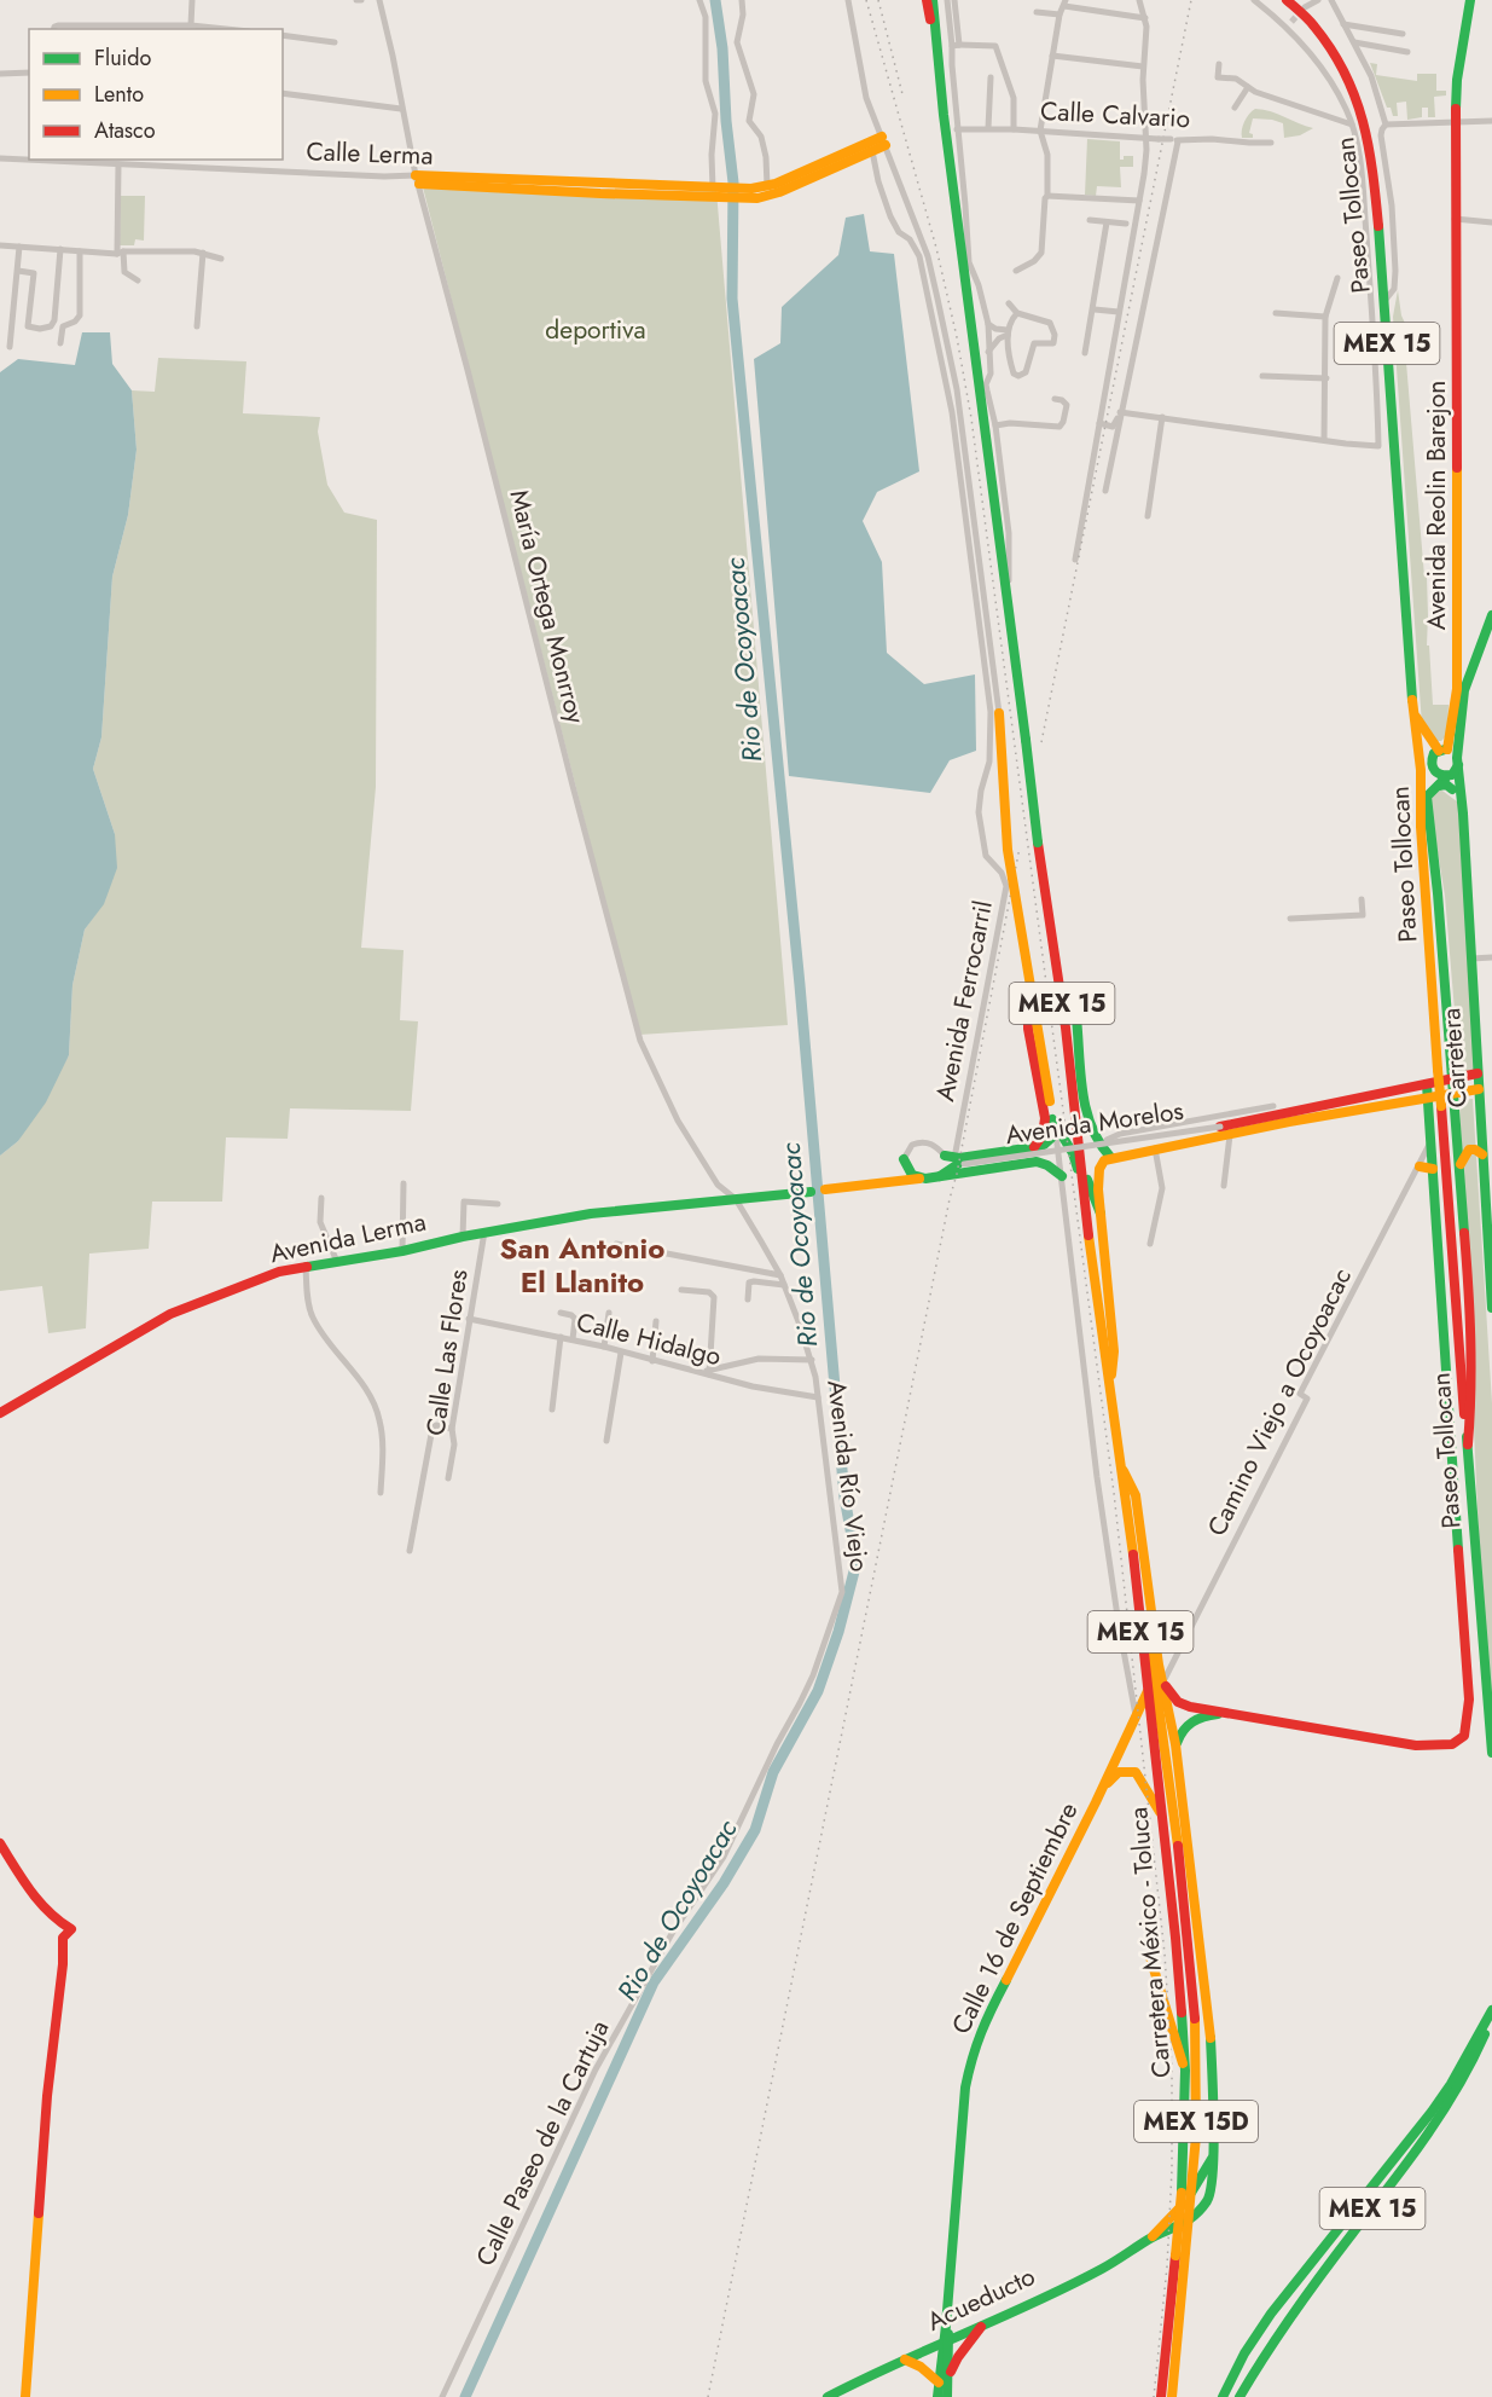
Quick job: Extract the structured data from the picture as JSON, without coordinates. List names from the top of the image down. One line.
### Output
{"streets":{"main road":["Calle Lerma","Paseo Tollocan","MEX 15","Avenida Reolin Barejon","Carretera","Avenida Morelos","Avenida Lerma","Calle 16 de Septiembre","Carretera México - Toluca","MEX 15D","Acueducto"],"street":["Calle Calvario","María Ortega Monrroy","Avenida Ferrocarril","Calle Hidalgo","Calle Las Flores","Camino Viejo a Ocoyoacac","Avenida Río Viejo","Calle Paseo de la Cartuja"]},"crossings":[["Calle Lerma","María Ortega Monrroy"],["MEX 15","Avenida Morelos"],["MEX 15","Carretera México - Toluca"],["MEX 15","MEX 15D"],["Avenida Reolin Barejon","Carretera"],["María Ortega Monrroy","Avenida Lerma"],["María Ortega Monrroy","Avenida Río Viejo"],["Avenida Ferrocarril","Avenida Morelos"],["Carretera","Avenida Morelos"],["Avenida Lerma","Calle Las Flores"],["Avenida Lerma","Avenida Río Viejo"],["Calle Hidalgo","Calle Las Flores"],["Calle Hidalgo","Avenida Río Viejo"],["Avenida Río Viejo","Calle Paseo de la Cartuja"],["Calle 16 de Septiembre","Carretera México - Toluca"],["Calle 16 de Septiembre","Acueducto"],["Carretera México - Toluca","MEX 15D"]],"districts":["San Antonio El Llanito"],"water":["Rio de Ocoyoacac"],"parks":["deportiva"],"legend":["Fluido","Lento","Atasco"]}
